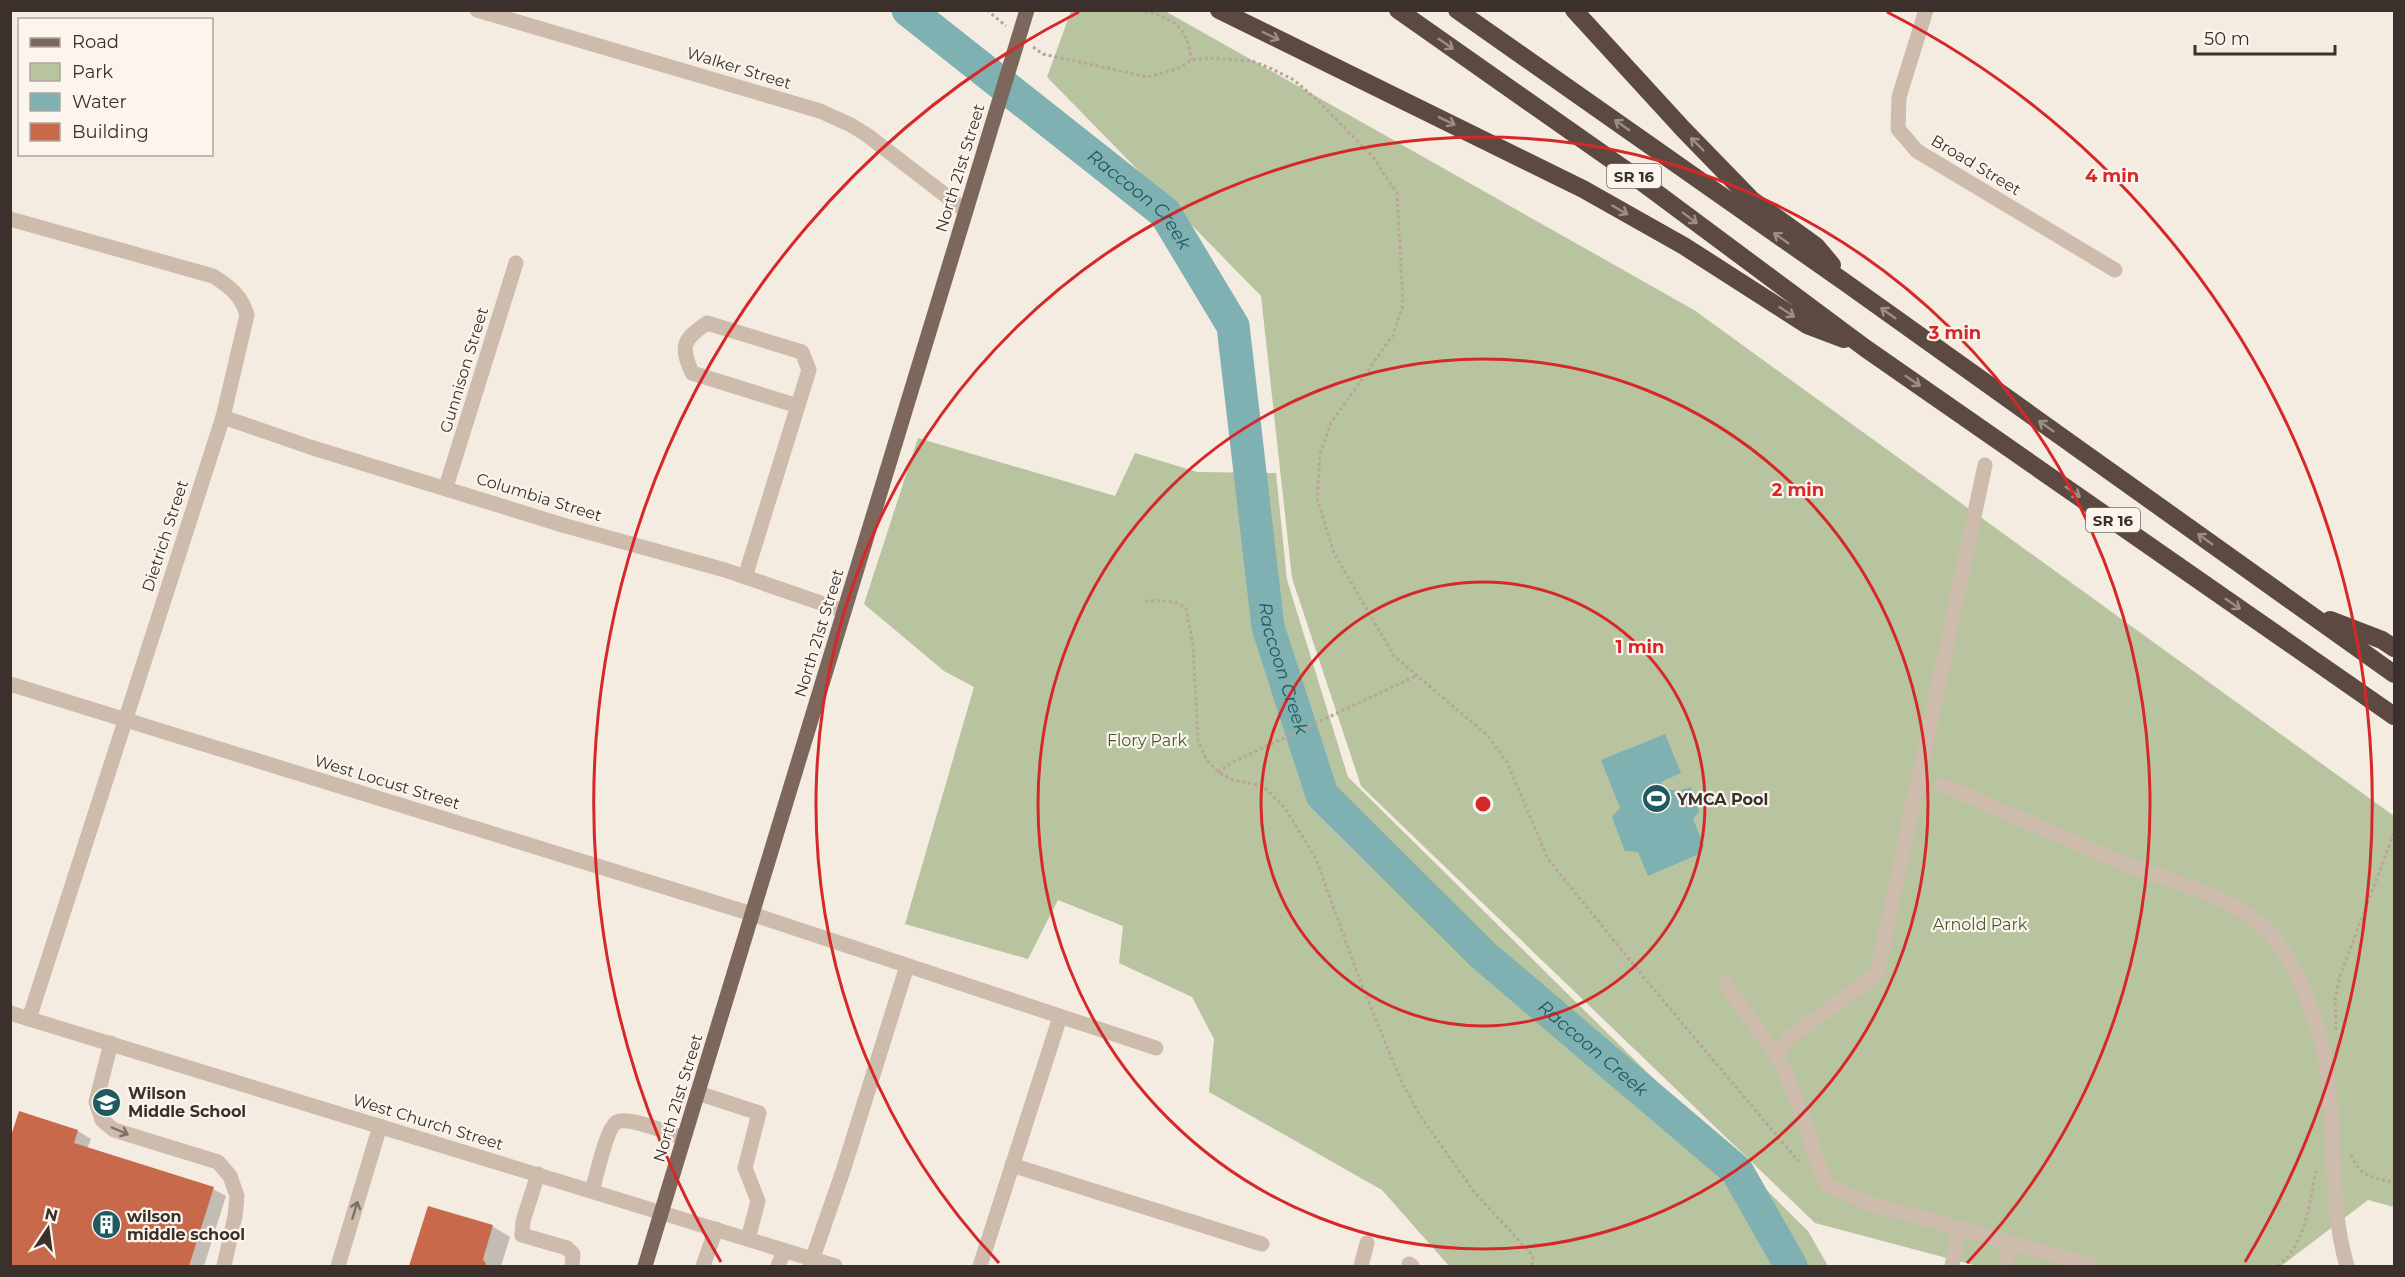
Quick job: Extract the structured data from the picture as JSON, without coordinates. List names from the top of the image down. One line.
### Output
{"streets":{"highway":["SR 16"],"main road":["North 21st Street"],"street":["Walker Street","Broad Street","Gunnison Street","Columbia Street","Dietrich Street","West Locust Street","West Church Street"]},"crossings":[["Walker Street","North 21st Street"],["North 21st Street","Columbia Street"],["North 21st Street","West Locust Street"],["North 21st Street","West Church Street"],["Gunnison Street","Columbia Street"],["Columbia Street","Dietrich Street"],["Dietrich Street","West Locust Street"],["Dietrich Street","West Church Street"]],"water":["Raccoon Creek"],"parks":["Flory Park","Arnold Park"],"places":{"sports":["YMCA Pool"],"school or university":["Wilson Middle School"],"building":["wilson middle school"]},"legend":["Road","Park","Water","Building"],"scale_bar":"50 m","north":"top","rings":["4 min","3 min","2 min","1 min"]}
